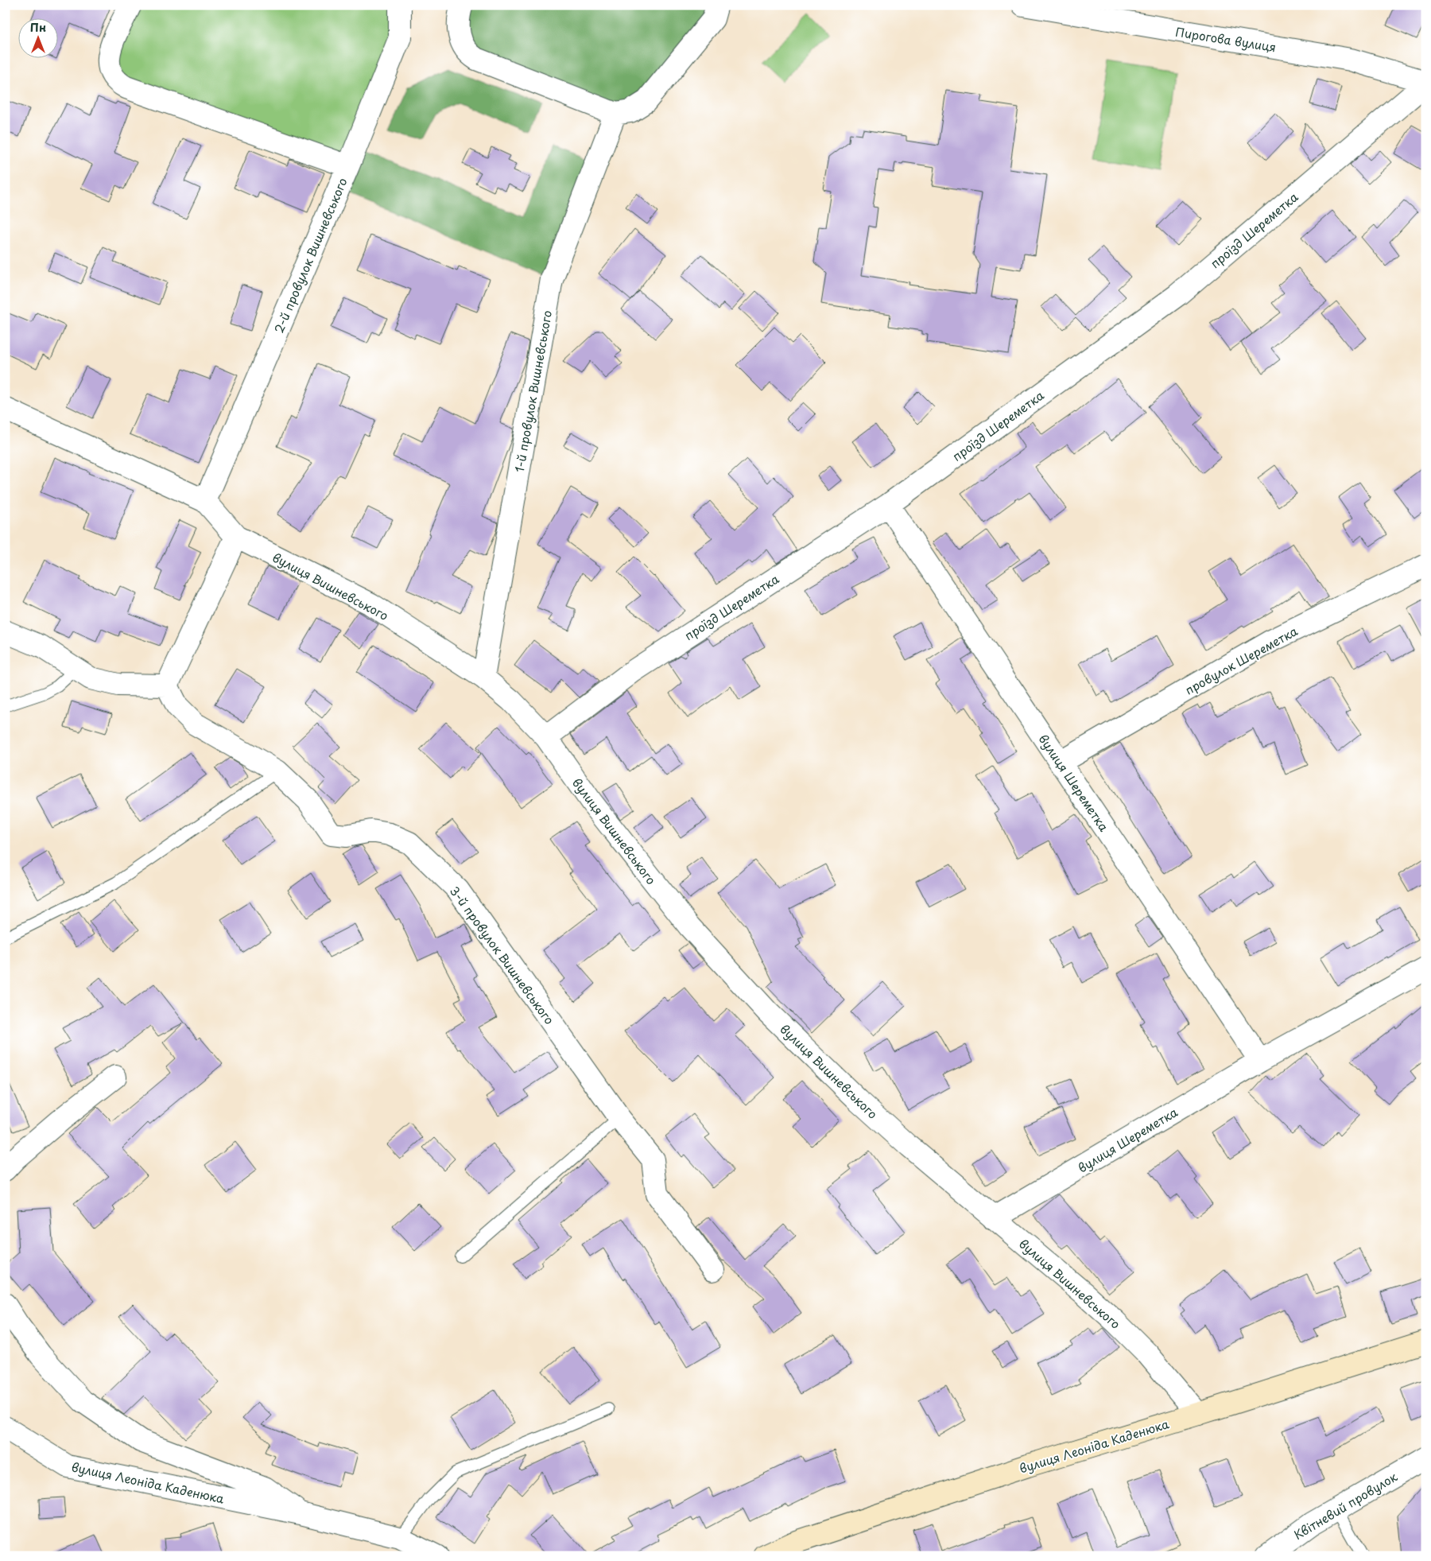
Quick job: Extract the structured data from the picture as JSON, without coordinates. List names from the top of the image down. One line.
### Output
{"streets":{"street":["Пирогова вулиця","проїзд Шереметка","2-й провулок Вишневського","1-й провулок Вишневського","вулиця Вишневського","провулок Шереметка","вулиця Шереметка","3-й провулок Вишневського","вулиця Леоніда Каденюка","Квітневий провулок"]},"crossings":[["Пирогова вулиця","проїзд Шереметка"],["проїзд Шереметка","вулиця Вишневського"],["проїзд Шереметка","вулиця Шереметка"],["1-й провулок Вишневського","вулиця Вишневського"],["вулиця Вишневського","вулиця Шереметка"],["вулиця Вишневського","вулиця Леоніда Каденюка"],["провулок Шереметка","вулиця Шереметка"]],"north":"top"}
